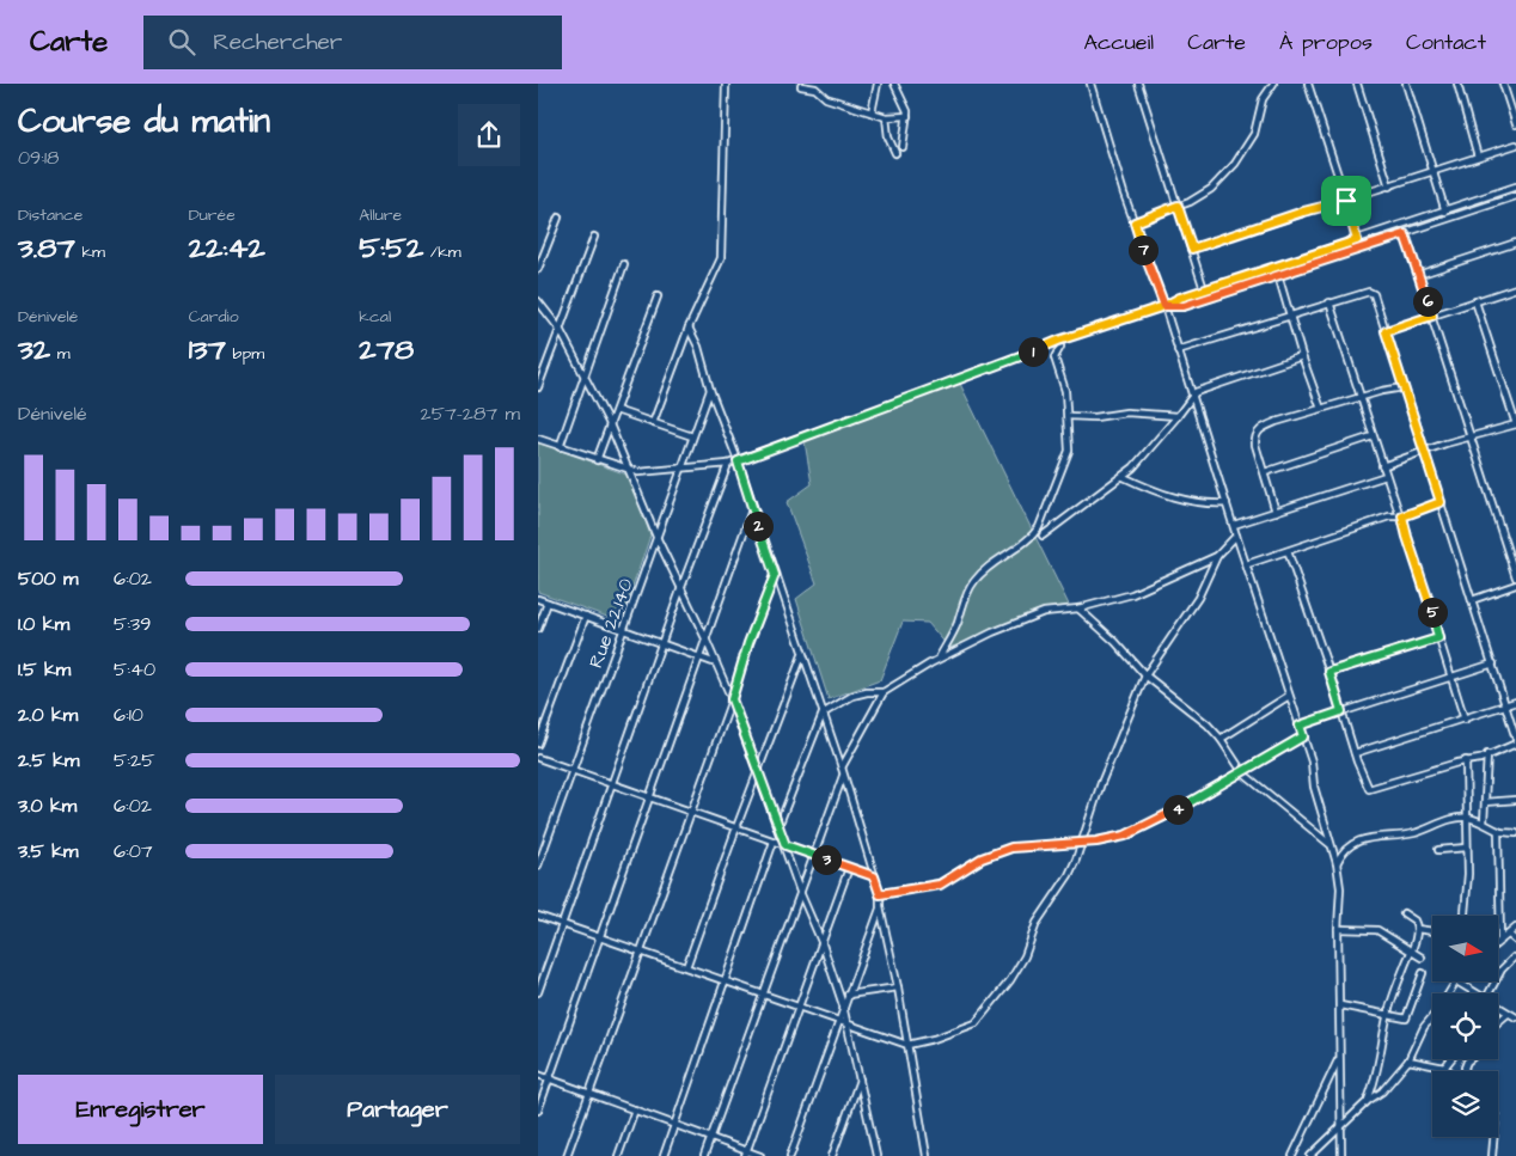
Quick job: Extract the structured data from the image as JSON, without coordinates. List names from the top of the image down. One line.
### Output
{"streets":{"street":["Rue 22.140"]},"north":"right","page":{"header":"Carte","search":"Rechercher","nav":["Accueil","Carte","À propos","Contact"],"heading":["Course du matin","09:18"],"stats":[["Distance","3.87 km"],["Durée","22:42"],["Allure","5:52 /km"],["Dénivelé","32 m"],["Cardio","137 bpm"],["kcal","278"]],"pins":["7","6","1","2","5","4","3"],"chart":["Dénivelé","257–287 m"],"list":[{"name":"500 m","note":"6:02"},{"name":"1.0 km","note":"5:39"},{"name":"1.5 km","note":"5:40"},{"name":"2.0 km","note":"6:10"},{"name":"2.5 km","note":"5:25"},{"name":"3.0 km","note":"6:02"},{"name":"3.5 km","note":"6:07"}],"buttons":["Enregistrer","Partager"]}}
